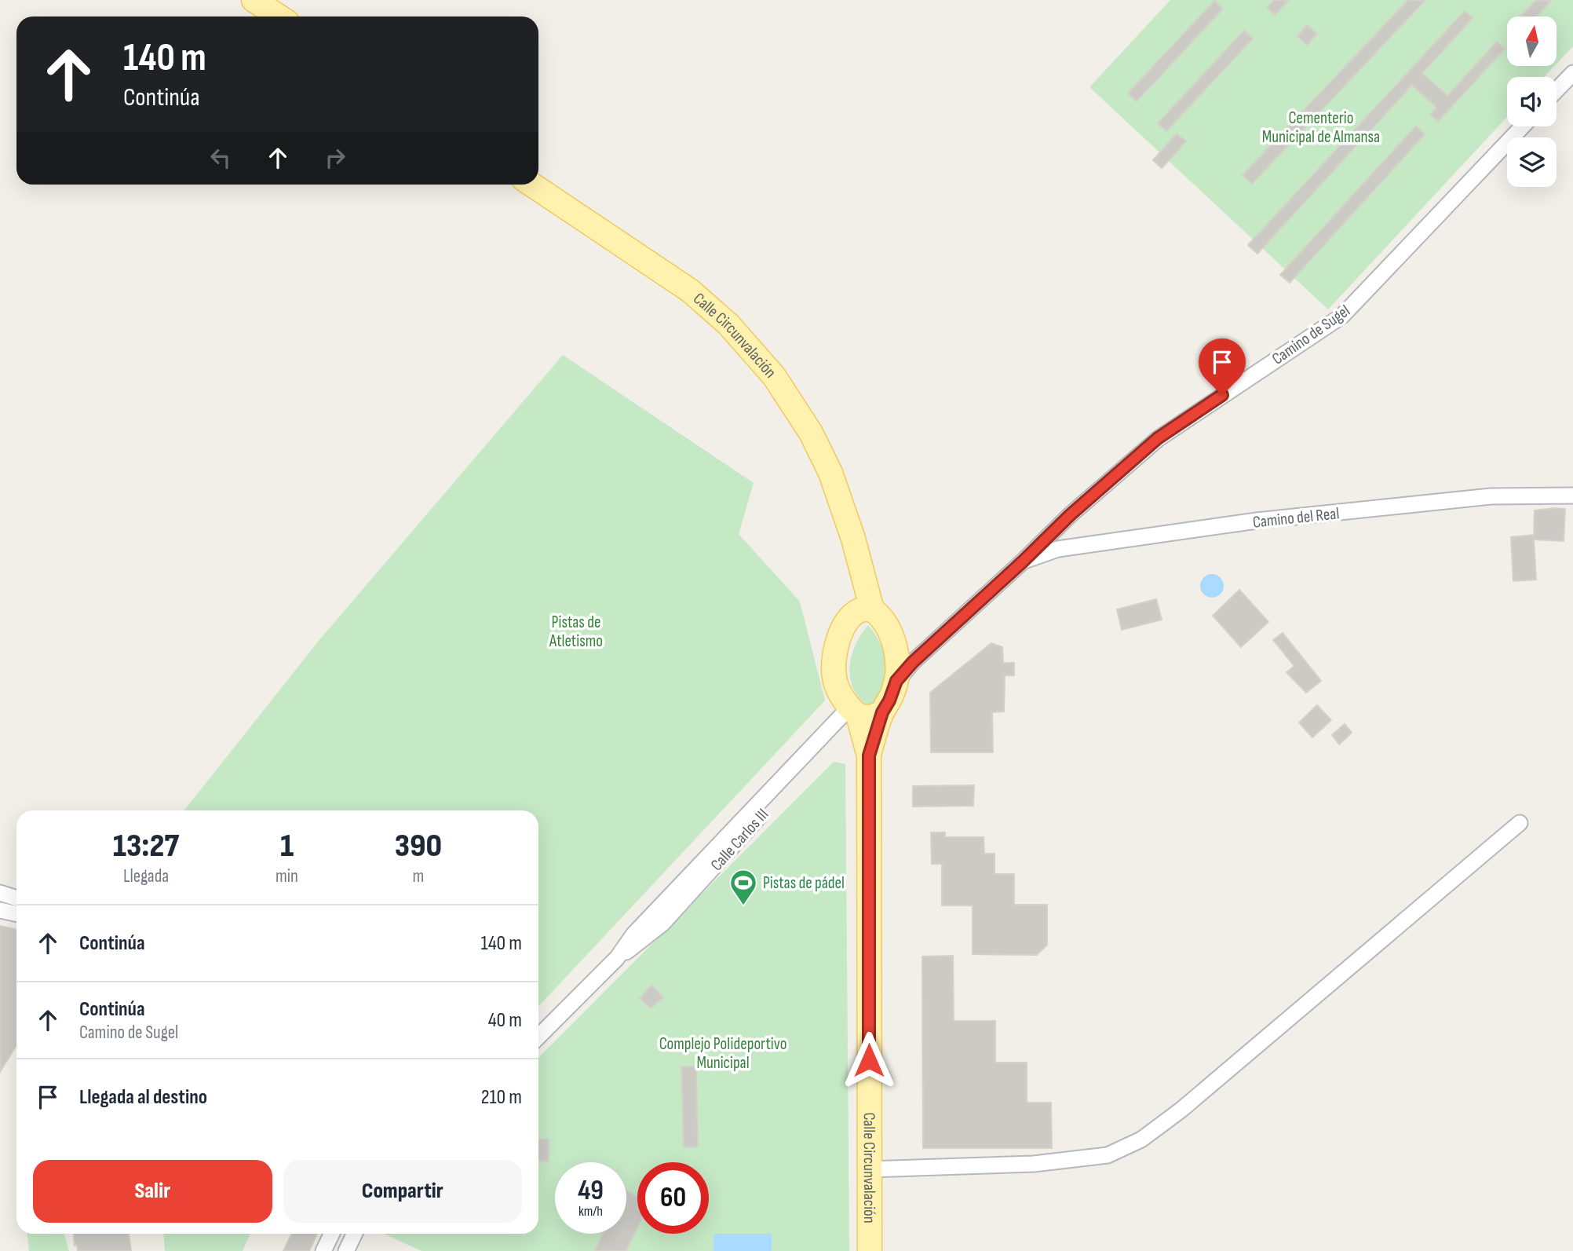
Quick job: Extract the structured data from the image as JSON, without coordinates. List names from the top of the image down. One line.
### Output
{"streets":{"main road":["Calle Circunvalación"],"street":["Camino de Sugel","Camino del Real","Calle Carlos III"]},"crossings":[["Camino de Sugel","Calle Circunvalación"],["Camino de Sugel","Camino del Real"],["Camino de Sugel","Calle Carlos III"],["Calle Circunvalación","Calle Carlos III"]],"parks":["Cementerio Municipal de Almansa","Pistas de Atletismo","Complejo Polideportivo Municipal"],"places":{"sports":["Pistas de pádel"]},"north":"top","page":{"turn":["140 m","Continúa"],"eta":["13:27","Llegada","1","min","390","m"],"list":[{"name":"Continúa","value":"140 m"},{"name":"Continúa","note":"Camino de Sugel","value":"40 m"},{"name":"Llegada al destino","value":"210 m"}],"buttons":["Salir","Compartir"],"speed":"49 km/h","limit":"60"}}
